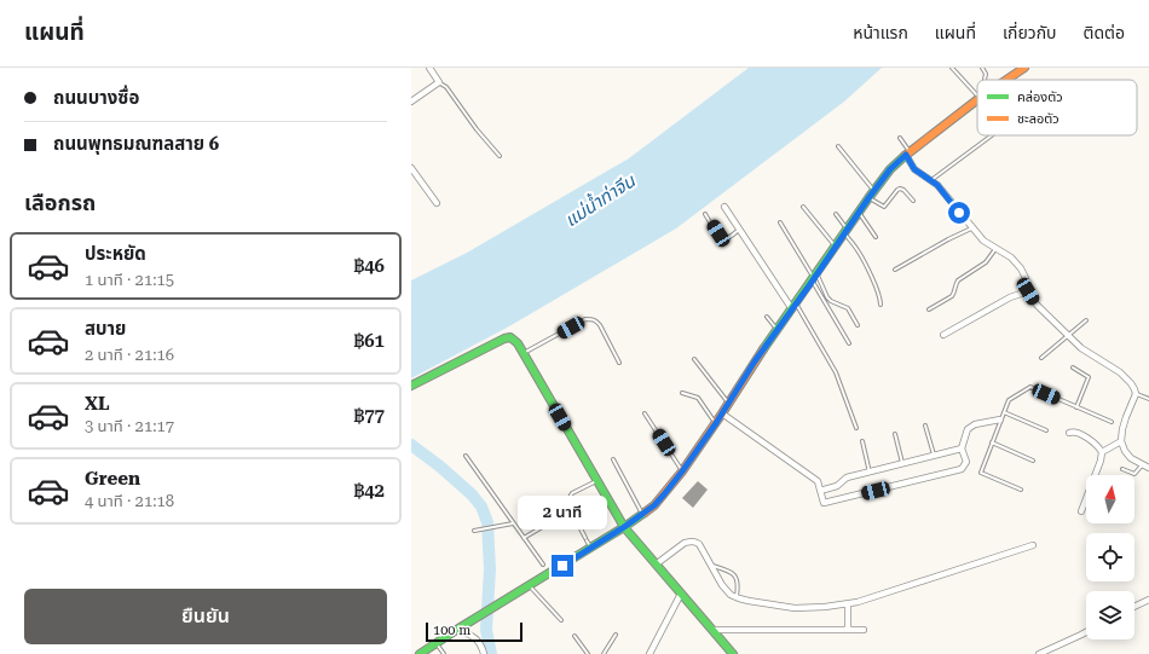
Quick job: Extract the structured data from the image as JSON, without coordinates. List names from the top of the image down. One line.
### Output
{"water":["แม่น้ำท่าจีน"],"legend":["คล่องตัว","ชะลอตัว"],"scale_bar":"100 m","north":"top","page":{"header":"แผนที่","nav":["หน้าแรก","แผนที่","เกี่ยวกับ","ติดต่อ"],"banner":["ถนนบางซื่อ","ถนนพุทธมณฑลสาย 6"],"heading":"เลือกรถ","list":[{"name":"ประหยัด","note":"1 นาที · 21:15","value":"฿46"},{"name":"สบาย","note":"2 นาที · 21:16","value":"฿61"},{"name":"XL","note":"3 นาที · 21:17","value":"฿77"},{"name":"Green","note":"4 นาที · 21:18","value":"฿42"}],"bubble":"2 นาที","buttons":"ยืนยัน","scale":"100 m"}}
